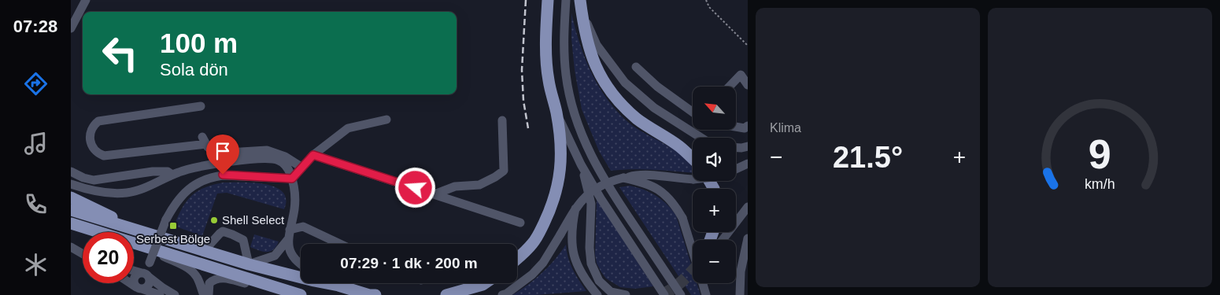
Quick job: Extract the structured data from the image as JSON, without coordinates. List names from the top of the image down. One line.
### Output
{"places":{"other":["Shell Select"],"transit":["Serbest Bölge"]},"north":"top left","page":{"tabs":"07:28","tile":"Klima","turn":["100 m","Sola dön"],"map_buttons":["+","−"],"heat":["−","21.5°","+"],"limit":"20","trip":"07:29 · 1 dk · 200 m","gauge":["9","km/h"]}}
